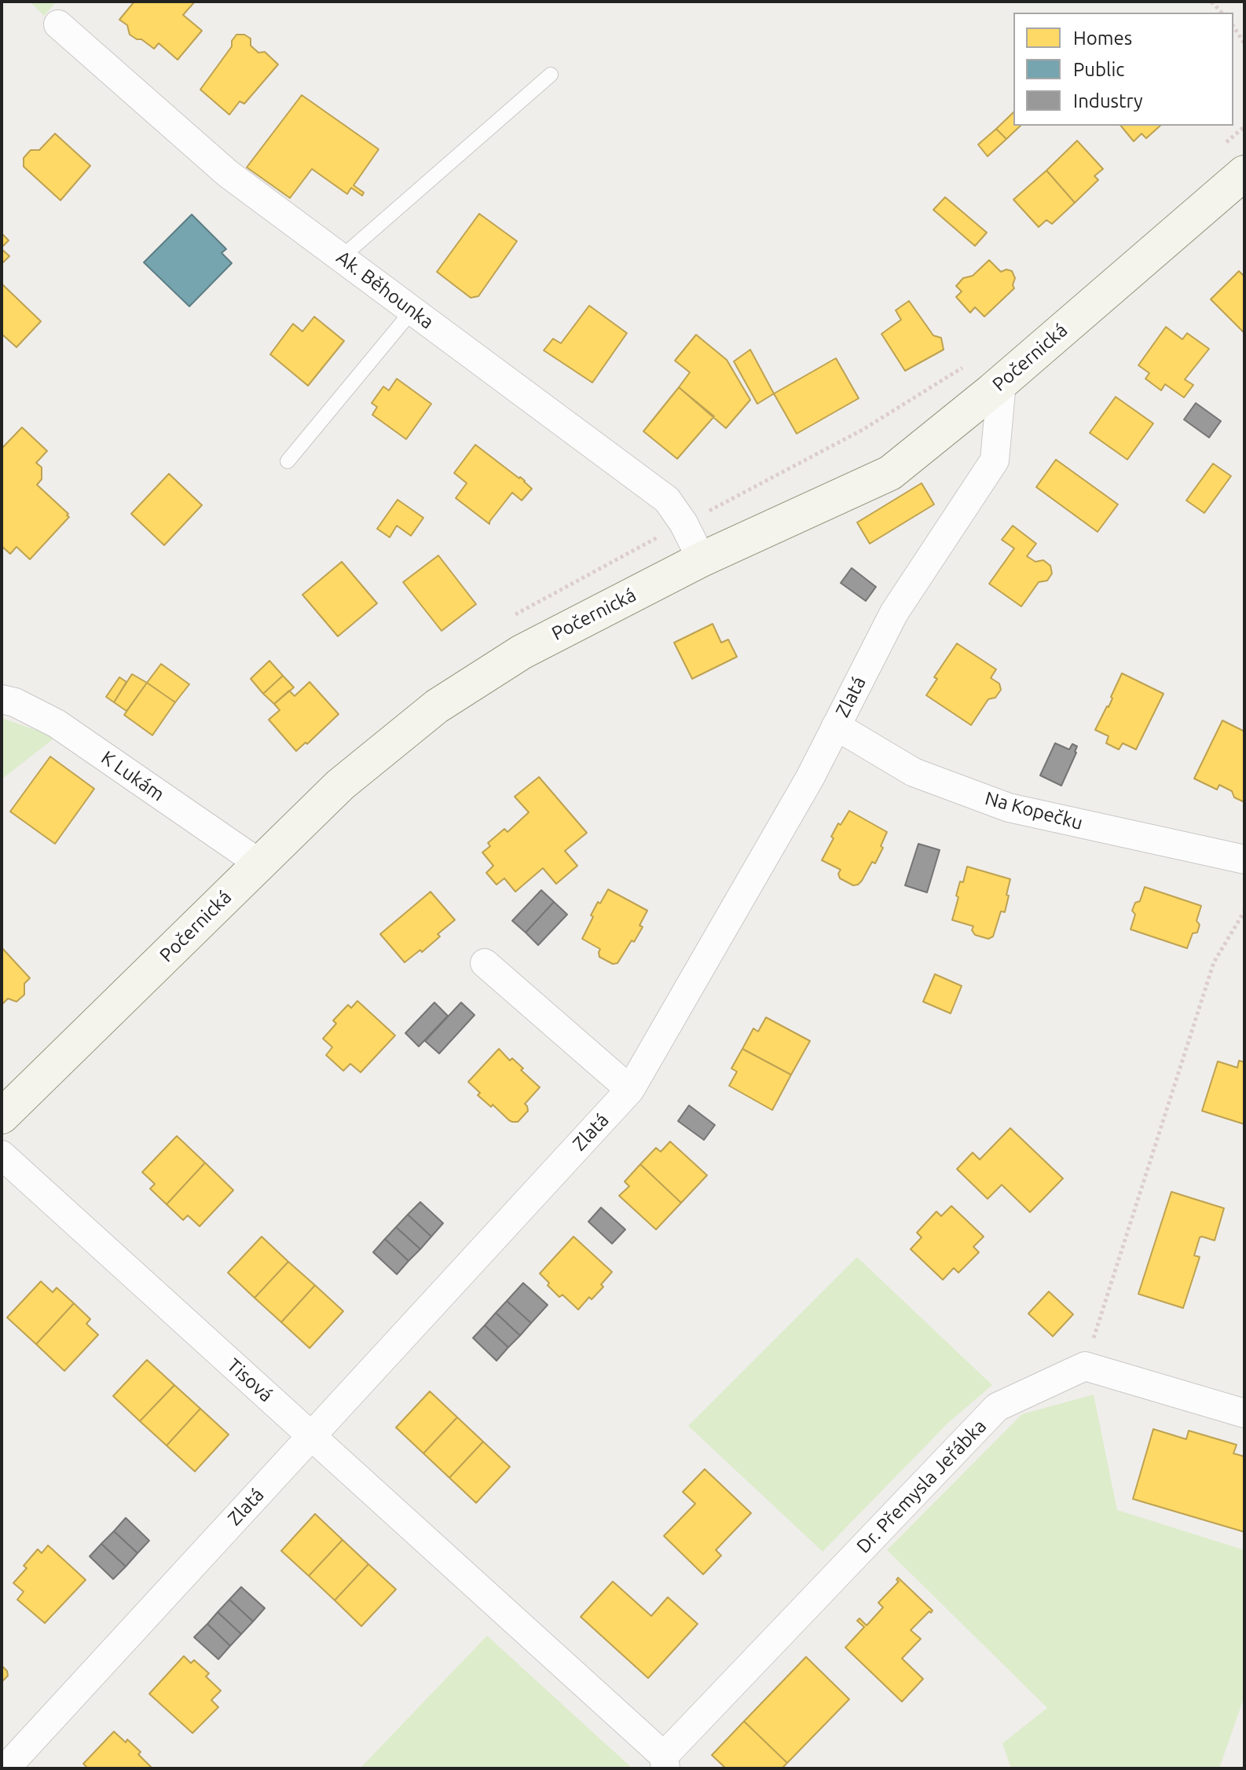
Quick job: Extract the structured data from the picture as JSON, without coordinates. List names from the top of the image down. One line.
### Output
{"streets":{"street":["Ak. Běhounka","Počernická","Zlatá","K Lukám","Na Kopečku","Tisová","Dr. Přemysla Jeřábka"]},"crossings":[["Ak. Běhounka","Počernická"],["Počernická","Zlatá"],["Počernická","K Lukám"],["Zlatá","Na Kopečku"],["Zlatá","Tisová"],["Tisová","Dr. Přemysla Jeřábka"]],"legend":["Homes","Public","Industry"]}
